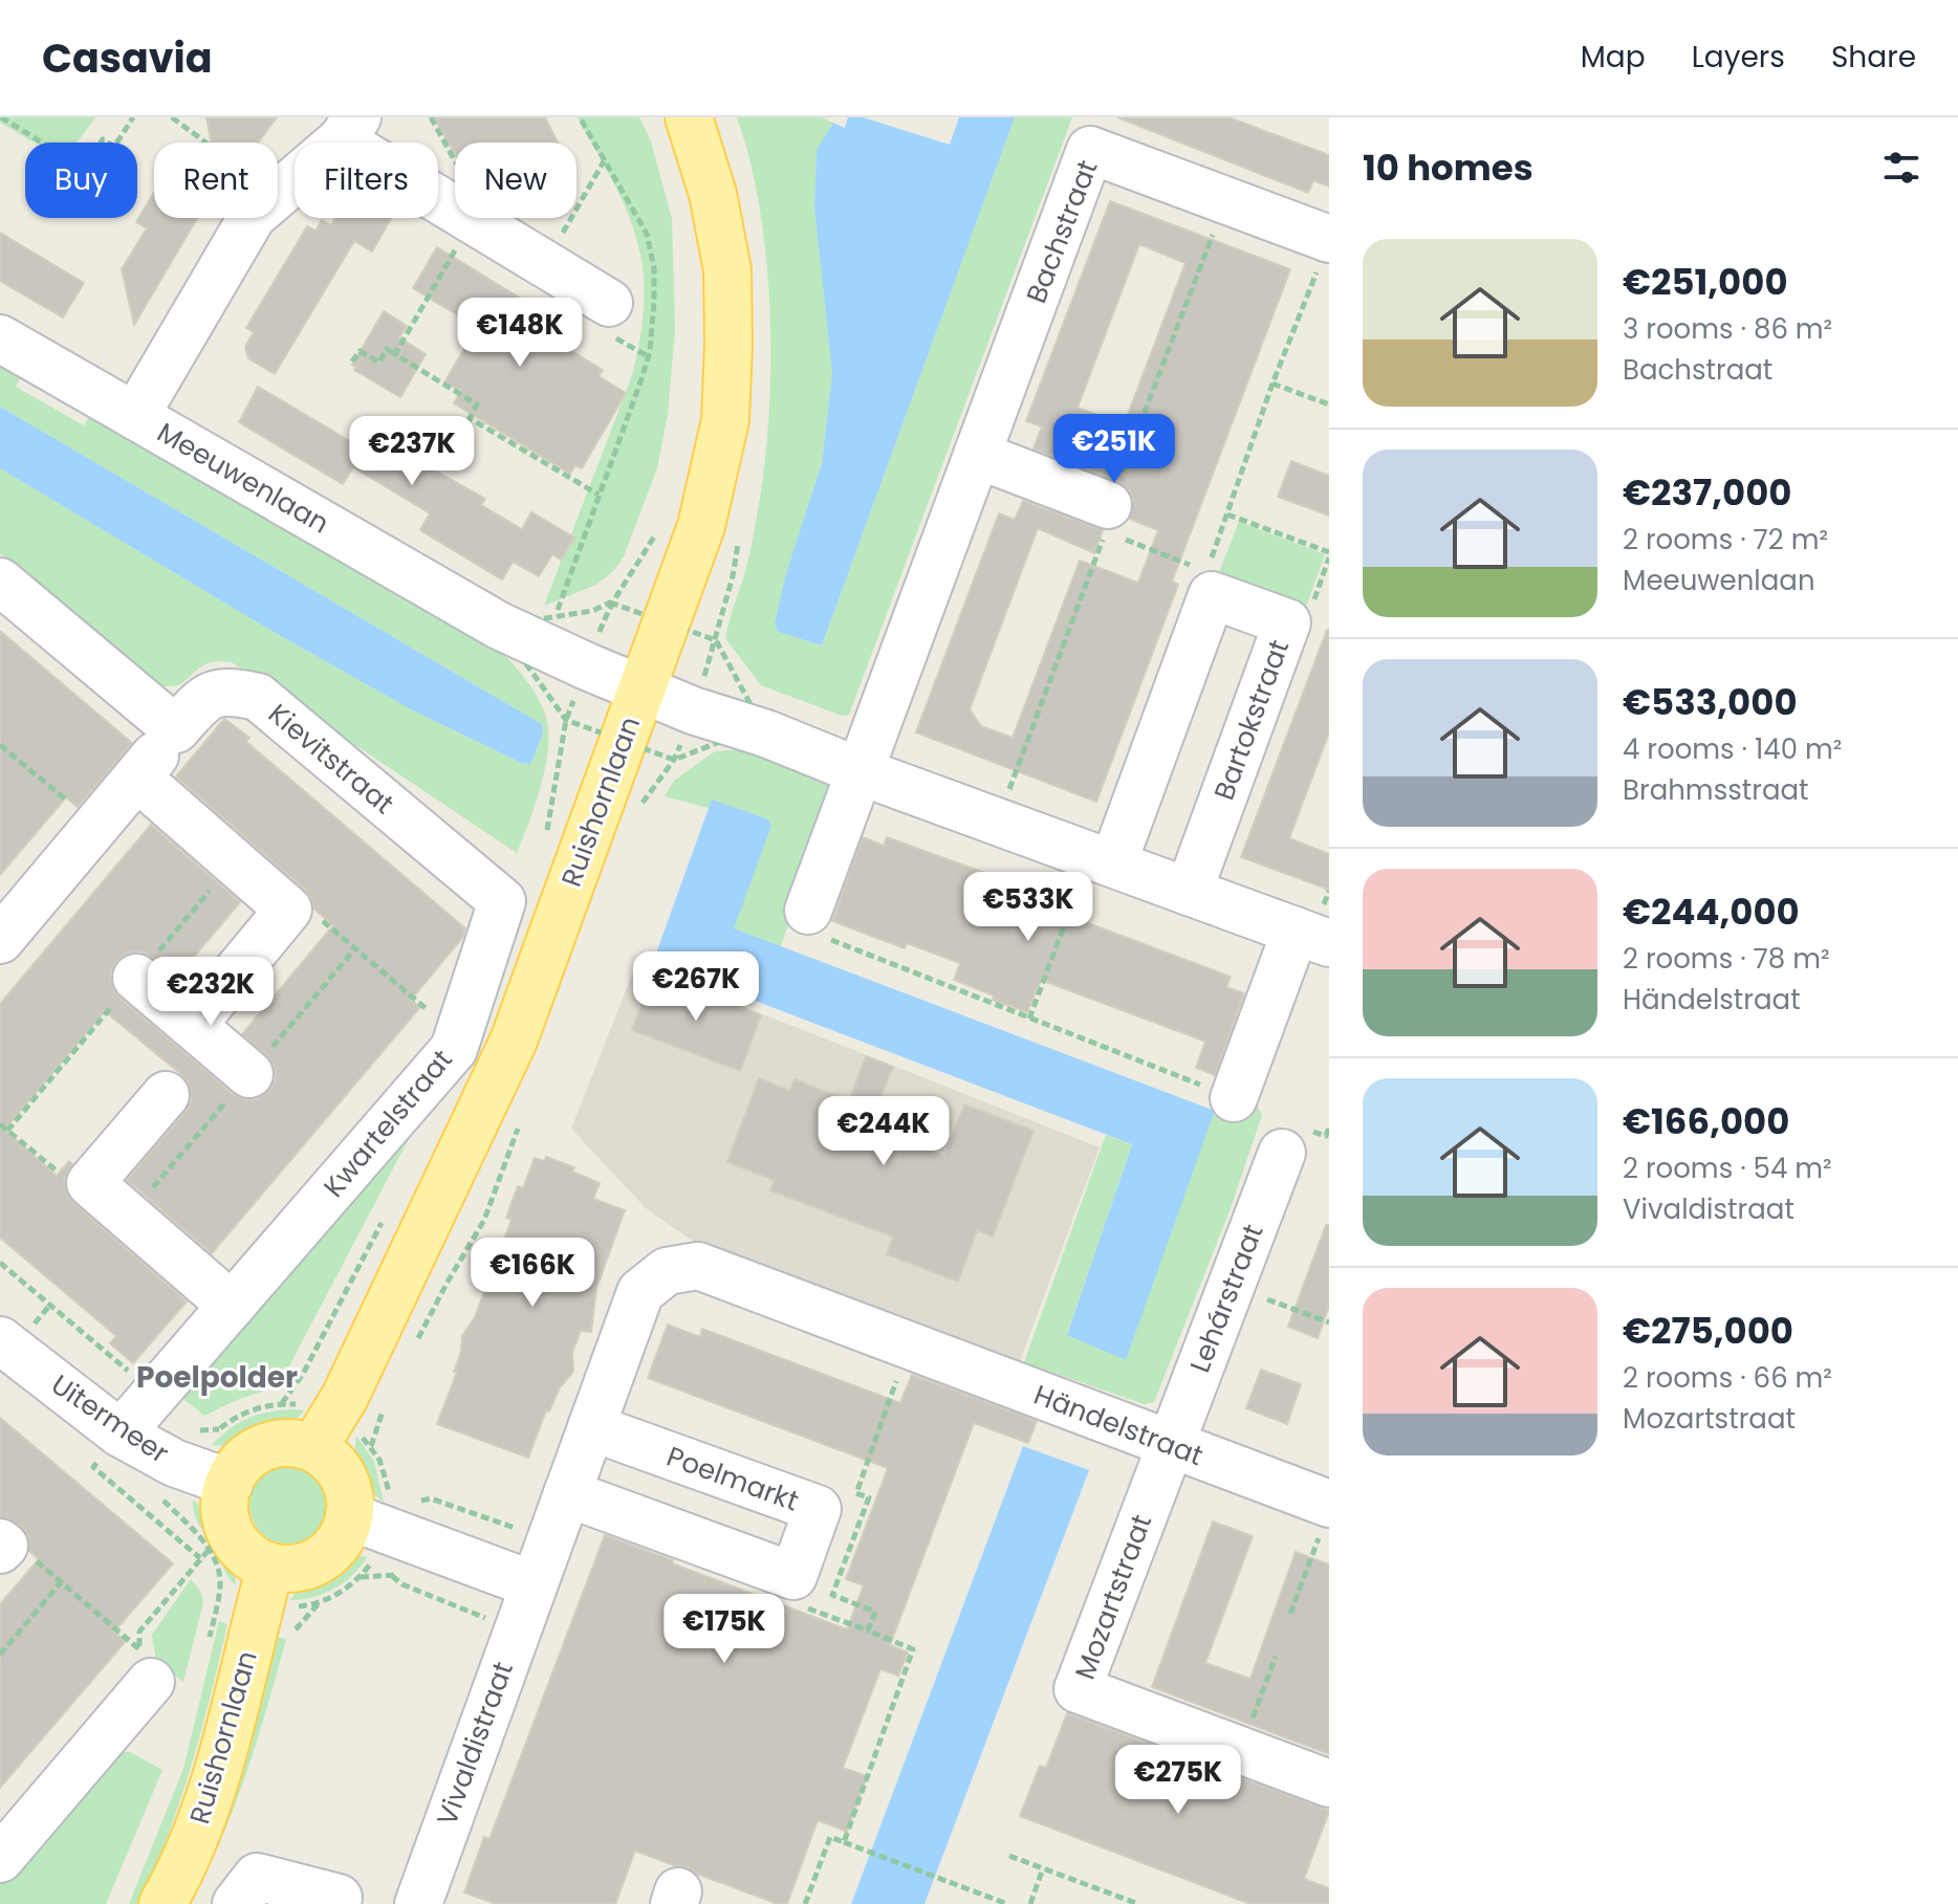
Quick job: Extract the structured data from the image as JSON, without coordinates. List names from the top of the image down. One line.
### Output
{"streets":{"main road":["Ruishornlaan"],"street":["Bachstraat","Meeuwenlaan","Bartokstraat","Kievitstraat","Kwartelstraat","Lehárstraat","Uitermeer","Händelstraat","Poelmarkt","Mozartstraat","Vivaldistraat"]},"crossings":[["Bachstraat","Meeuwenlaan"],["Meeuwenlaan","Bartokstraat"],["Meeuwenlaan","Ruishornlaan"],["Kievitstraat","Kwartelstraat"],["Ruishornlaan","Uitermeer"],["Kwartelstraat","Uitermeer"],["Lehárstraat","Händelstraat"],["Lehárstraat","Mozartstraat"],["Händelstraat","Mozartstraat"],["Händelstraat","Vivaldistraat"],["Poelmarkt","Vivaldistraat"]],"districts":["Poelpolder"],"page":{"header":"Casavia","nav":["Map","Layers","Share"],"heading":"10 homes","chip":["Buy","Rent","Filters","New"],"list":[{"name":"€251,000","note":"3 rooms · 86 m² · Bachstraat"},{"name":"€237,000","note":"2 rooms · 72 m² · Meeuwenlaan"},{"name":"€533,000","note":"4 rooms · 140 m² · Brahmsstraat"},{"name":"€244,000","note":"2 rooms · 78 m² · Händelstraat"},{"name":"€166,000","note":"2 rooms · 54 m² · Vivaldistraat"},{"name":"€275,000","note":"2 rooms · 66 m² · Mozartstraat"}],"price":["€148K","€251K","€237K","€533K","€267K","€232K","€244K","€166K","€175K","€275K"]}}
